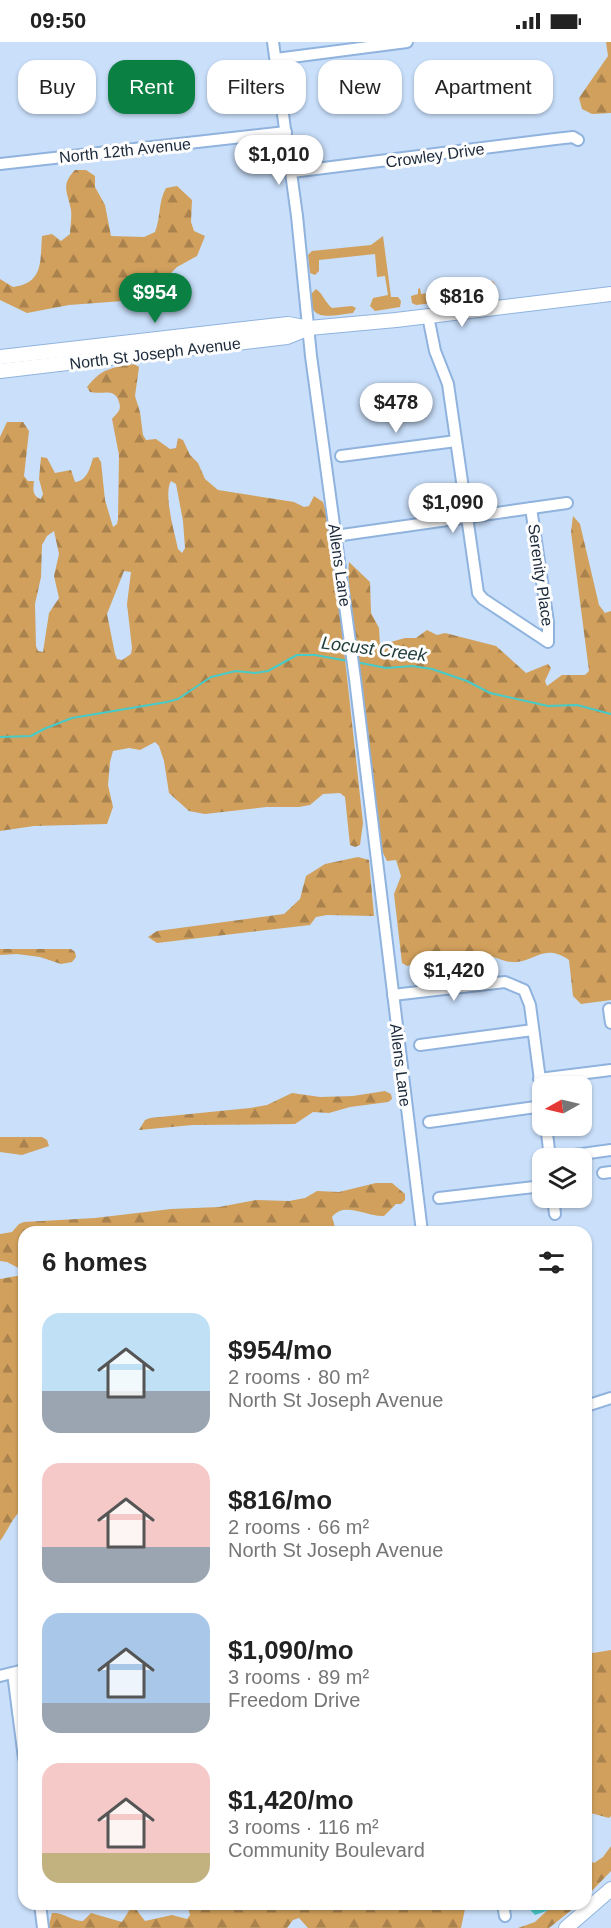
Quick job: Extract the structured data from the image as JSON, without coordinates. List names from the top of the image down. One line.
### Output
{"streets":{"main road":["North St Joseph Avenue"],"street":["North 12th Avenue","Crowley Drive","Allens Lane","Serenity Place"]},"crossings":[["North 12th Avenue","Allens Lane"],["Crowley Drive","Allens Lane"],["North St Joseph Avenue","Allens Lane"]],"water":["Locust Creek"],"north":"left","page":{"status":"09:50","chip":["Buy","Rent","Filters","New","Apartment"],"price":["$1,010","$954","$816","$478","$1,090","$1,420"],"heading":"6 homes","list":[{"name":"$954/mo","note":"2 rooms · 80 m² · North St Joseph Avenue"},{"name":"$816/mo","note":"2 rooms · 66 m² · North St Joseph Avenue"},{"name":"$1,090/mo","note":"3 rooms · 89 m² · Freedom Drive"},{"name":"$1,420/mo","note":"3 rooms · 116 m² · Community Boulevard"}]}}
